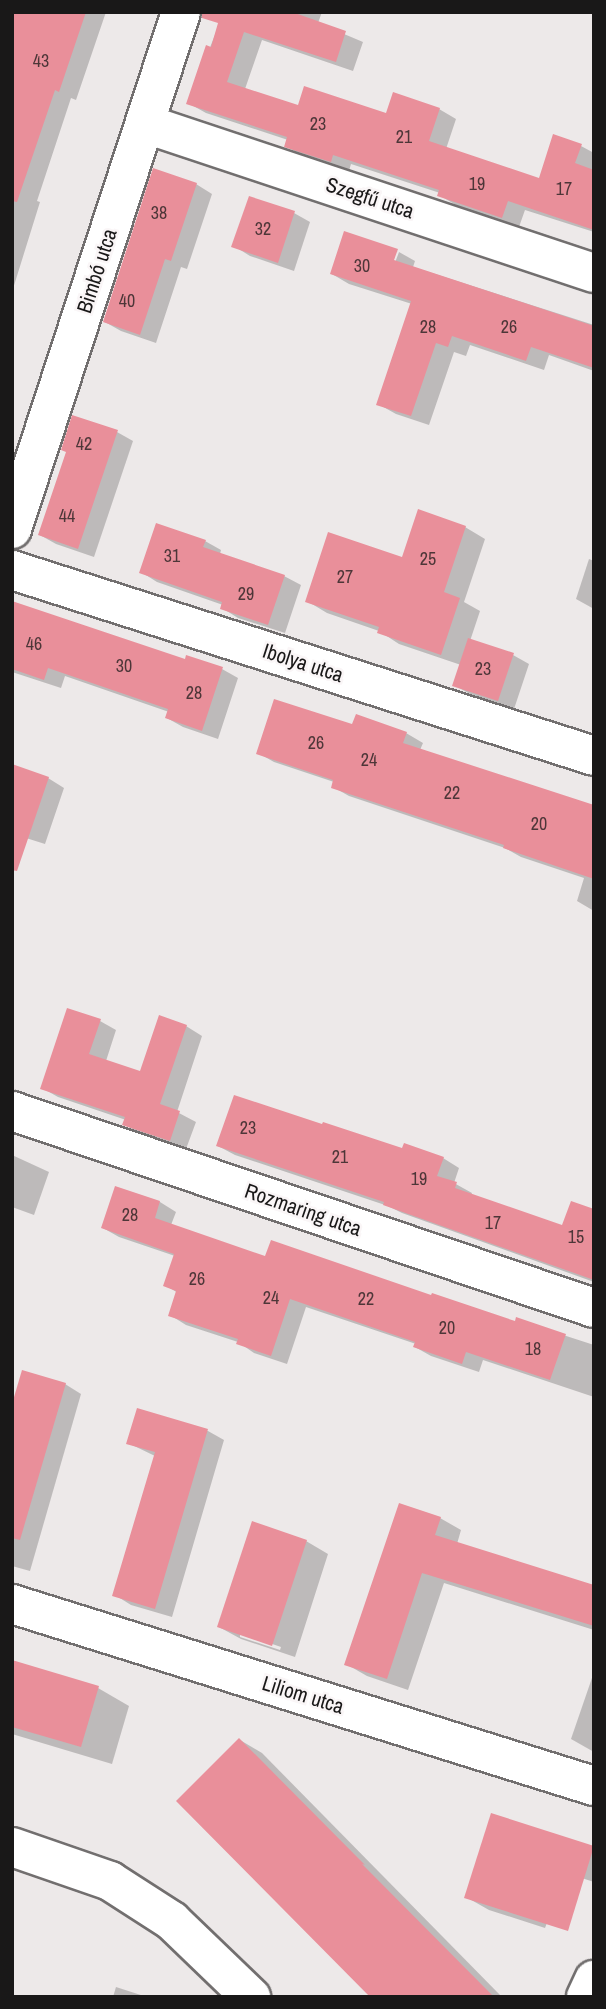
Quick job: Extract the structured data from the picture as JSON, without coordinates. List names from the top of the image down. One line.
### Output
{"streets":{"street":["Szegfű utca","Bimbó utca","Ibolya utca","Rozmaring utca","Liliom utca"]},"crossings":[["Szegfű utca","Bimbó utca"]],"house_numbers":["43","23","21","19","17","38","32","30","40","28","26","42","44","31","25","27","29","46","30","23","28","26","24","22","20","23","21","19","28","17","15","26","24","22","20","18"]}
